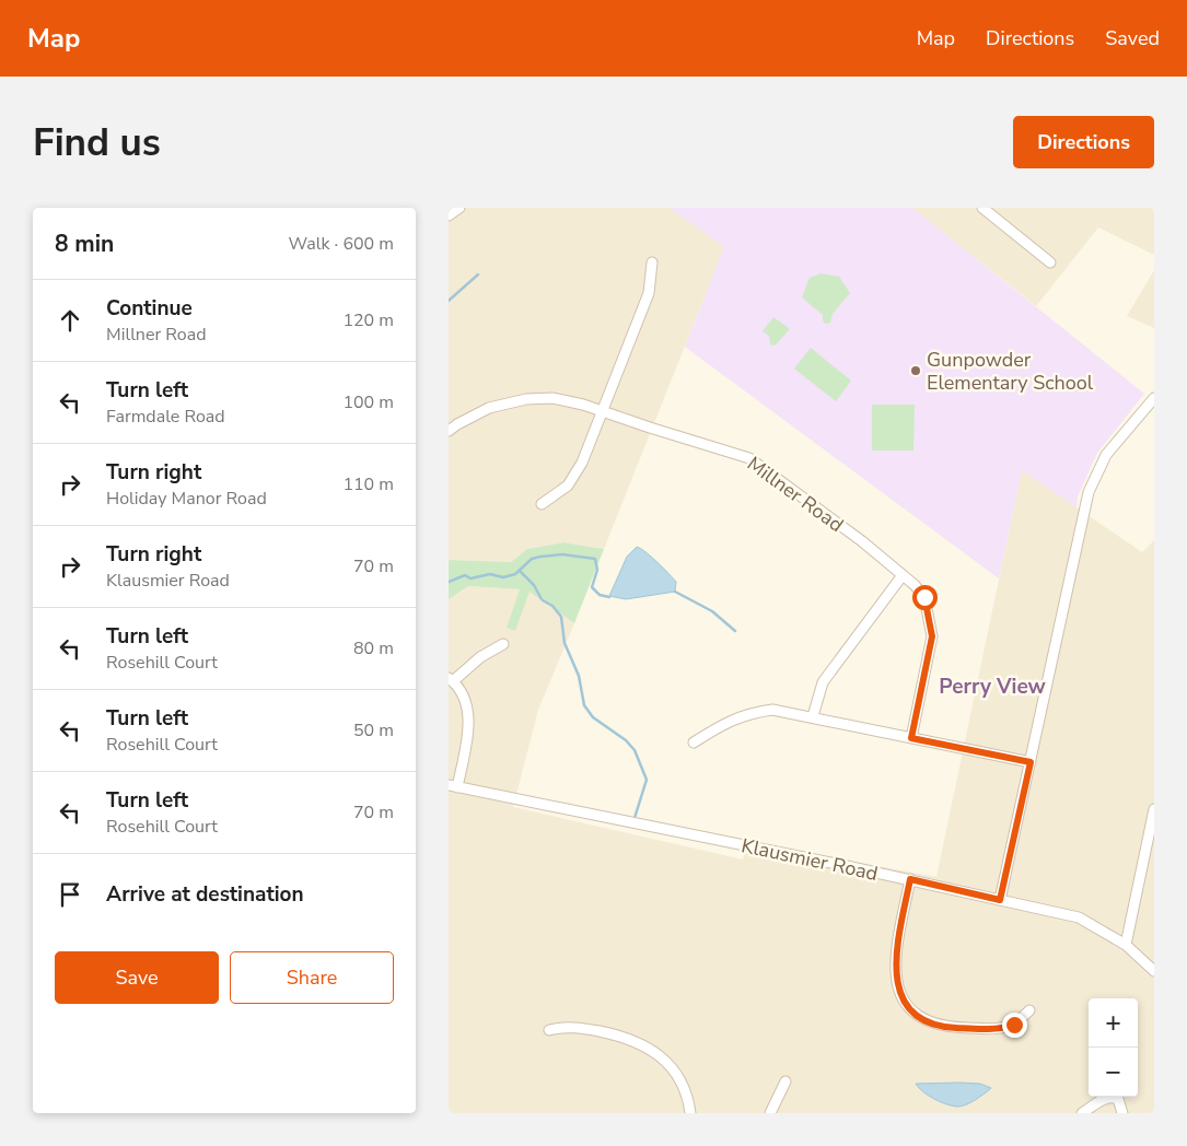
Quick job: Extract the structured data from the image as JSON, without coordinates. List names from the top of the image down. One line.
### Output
{"streets":{"street":["Millner Road","Klausmier Road"]},"districts":["Perry View"],"places":["Gunpowder Elementary School"],"page":{"header":"Map","nav":["Map","Directions","Saved"],"buttons":["Directions",["Save","Share"]],"title":"Find us","heading":["8 min","Walk · 600 m"],"list":[["Continue","Millner Road","120 m"],["Turn left","Farmdale Road","100 m"],["Turn right","Holiday Manor Road","110 m"],["Turn right","Klausmier Road","70 m"],["Turn left","Rosehill Court","80 m"],["Turn left","Rosehill Court","50 m"],["Turn left","Rosehill Court","70 m"],"Arrive at destination"],"map_buttons":["+","−"]}}
